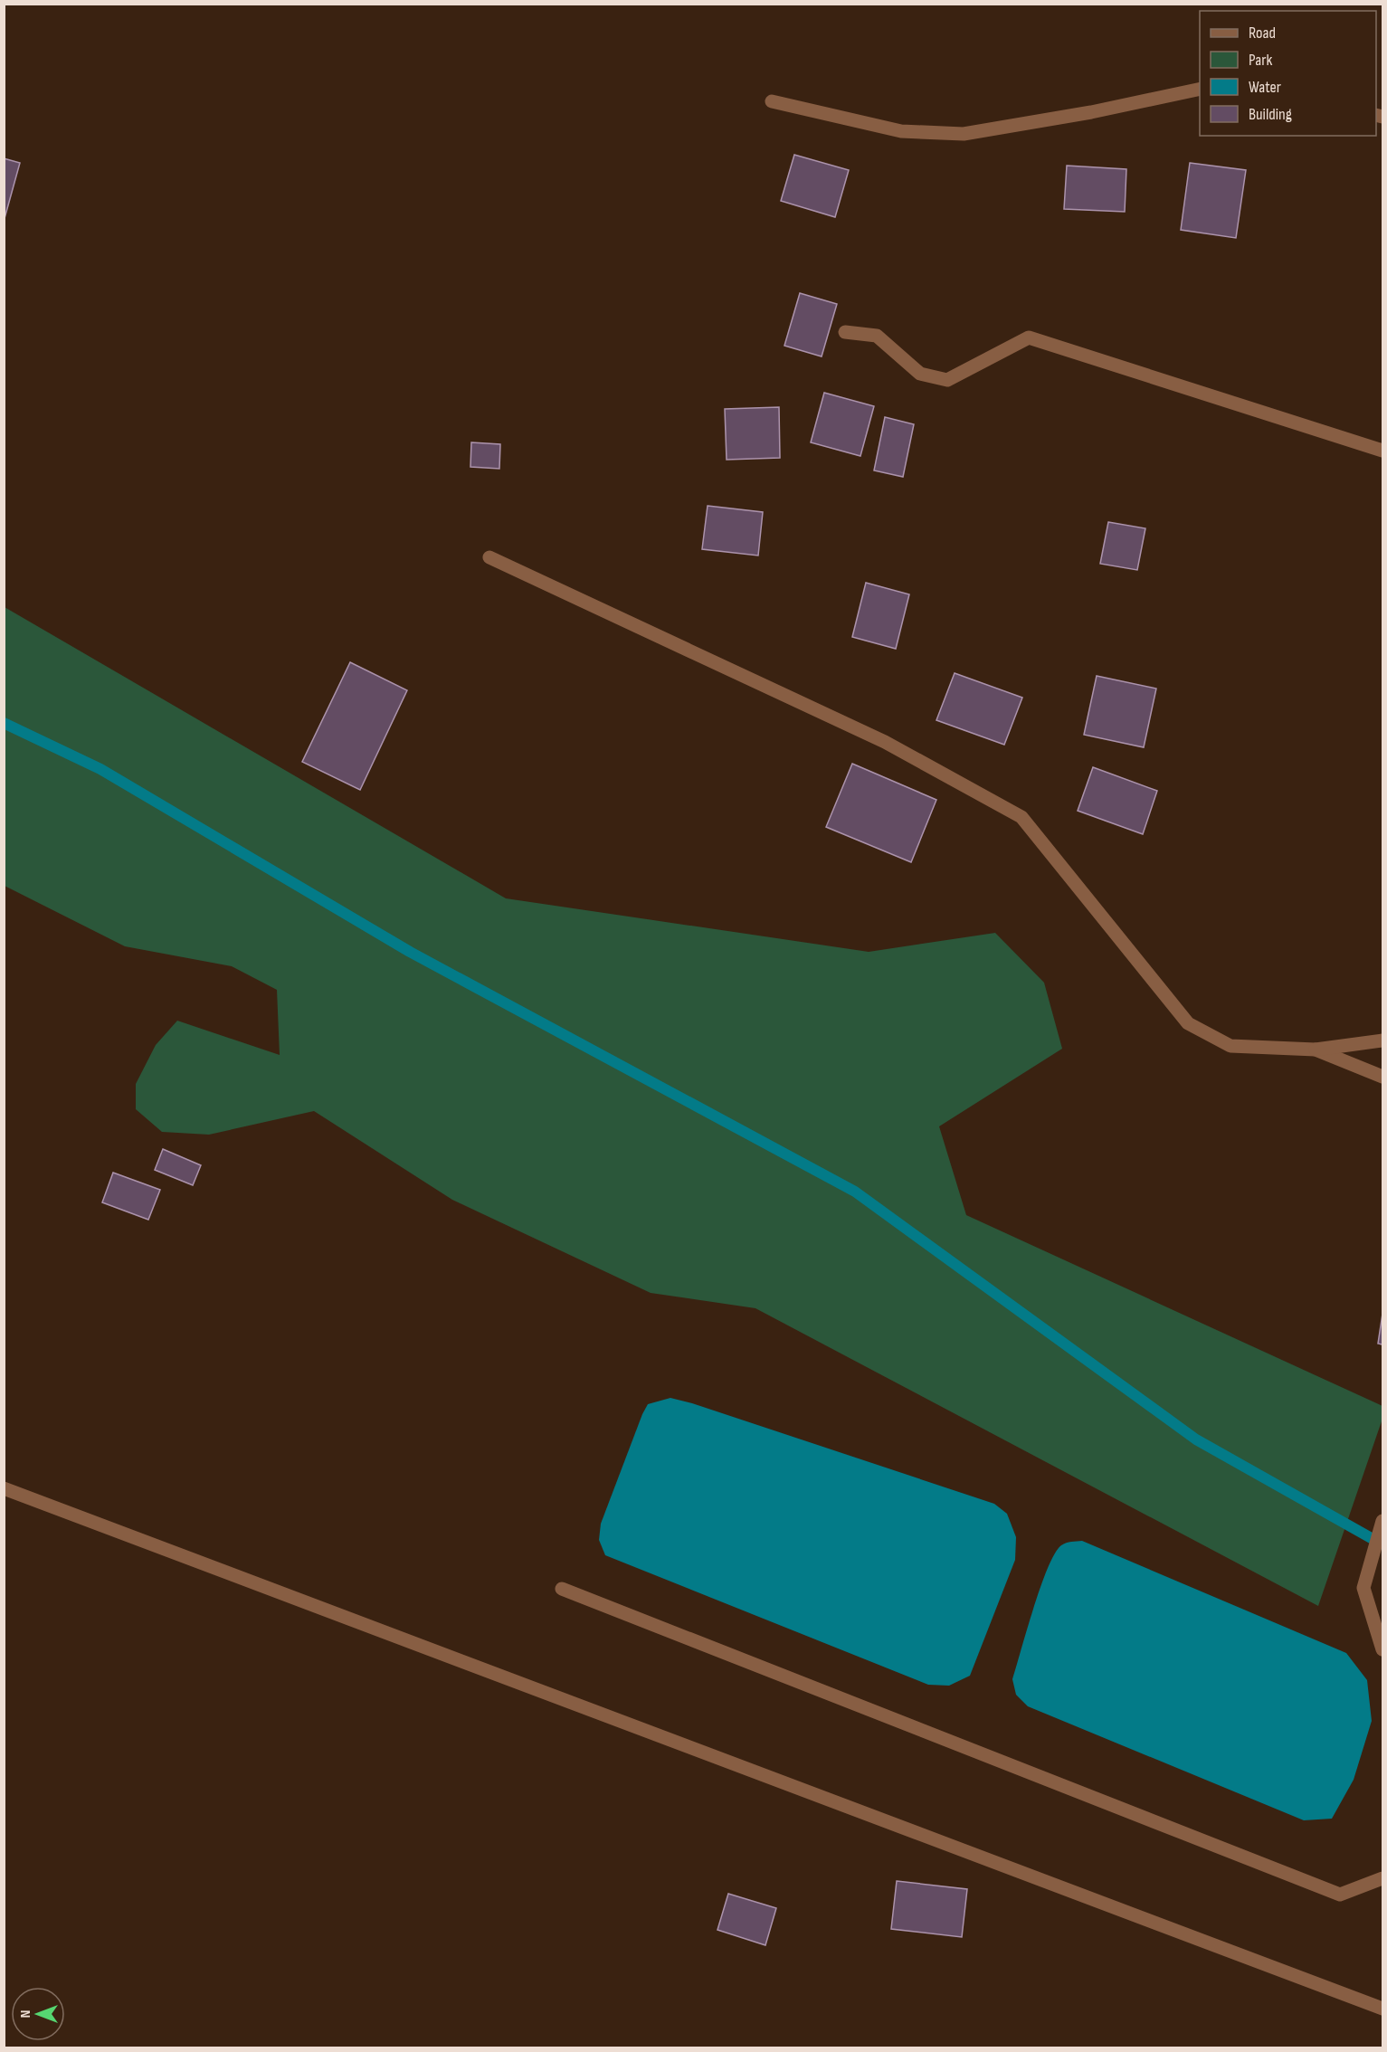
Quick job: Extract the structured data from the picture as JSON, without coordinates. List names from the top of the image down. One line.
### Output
{"legend":["Road","Park","Water","Building"],"north":"left"}
